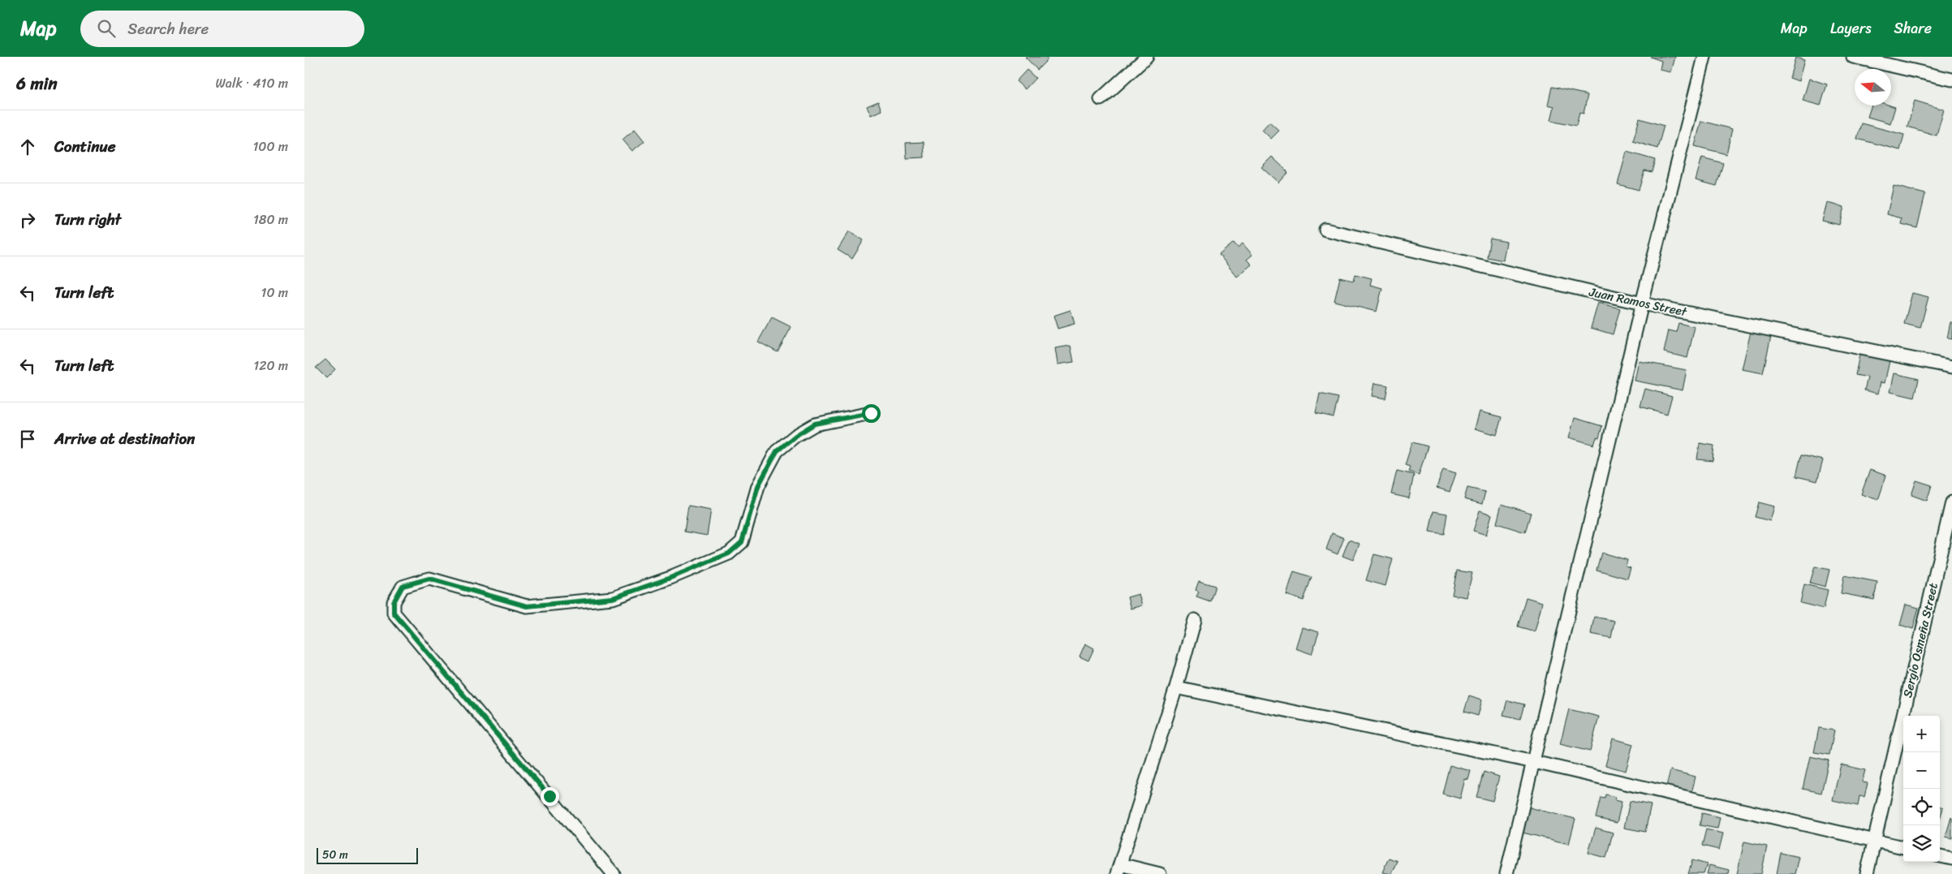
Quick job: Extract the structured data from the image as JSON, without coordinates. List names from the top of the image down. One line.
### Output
{"streets":{"street":["Juan Ramos Street","Sergio Osmeña Street"]},"scale_bar":"50 m","north":"left","page":{"header":"Map","search":"Search here","nav":["Map","Layers","Share"],"heading":["6 min","Walk · 410 m"],"list":[["Continue","100 m"],["Turn right","180 m"],["Turn left","10 m"],["Turn left","120 m"],"Arrive at destination"],"map_buttons":["+","−"],"scale":"50 m"}}
